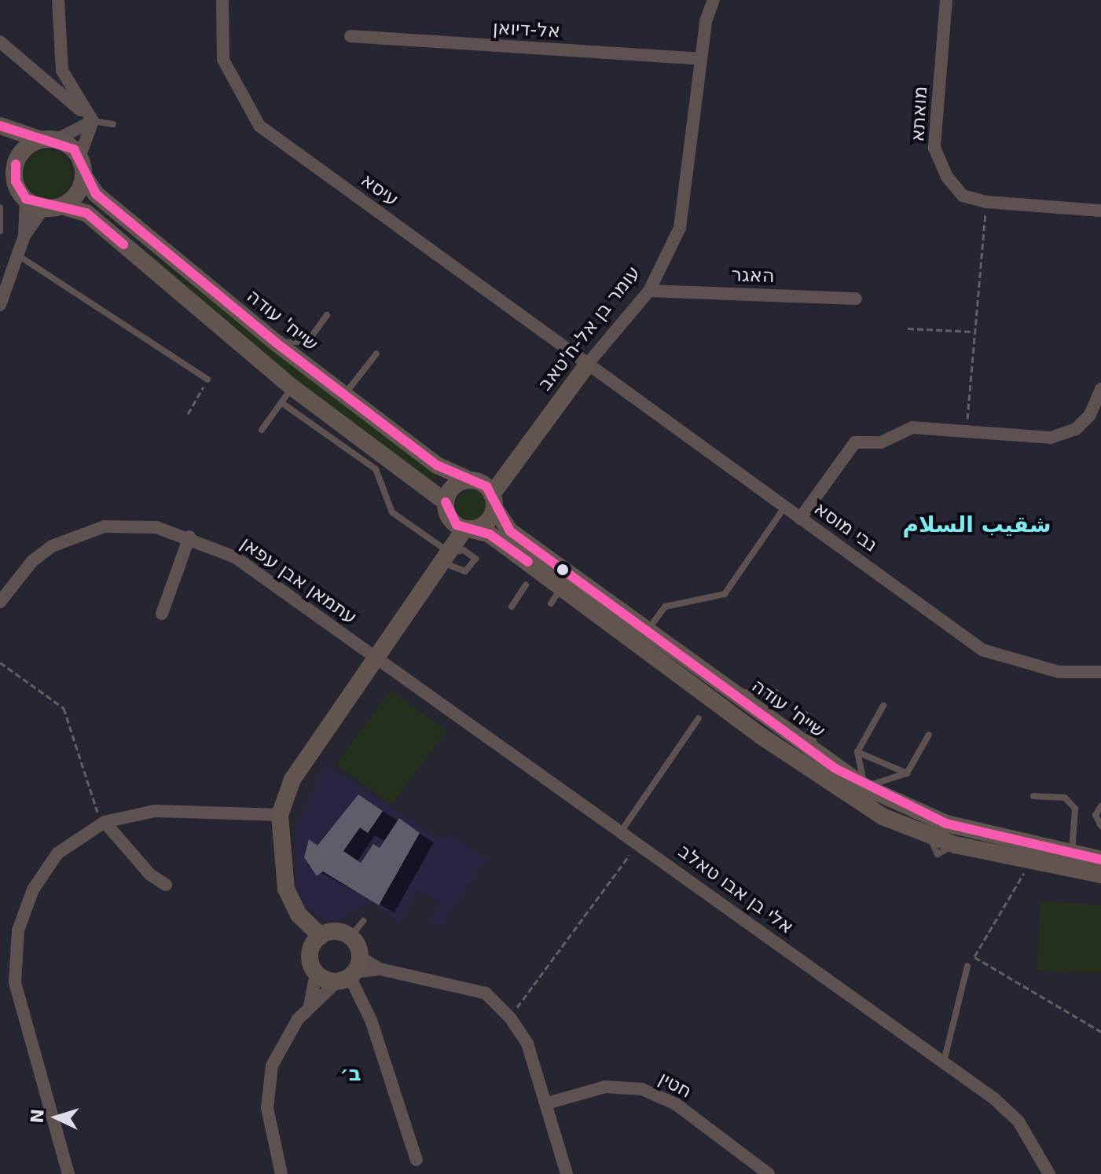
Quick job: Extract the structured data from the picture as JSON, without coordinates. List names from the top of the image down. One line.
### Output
{"streets":{"main road":["שייח' עודה","עומר בן אל-ח'טאב"],"street":["אל-דיואן","מואתא","עיסא","האגר","נבי מוסא","עתמאן אבן עפאן","אלי בן אבו טאלב","חטין"]},"crossings":[["אל-דיואן","עומר בן אל-ח'טאב"],["עיסא","עומר בן אל-ח'טאב"],["עיסא","נבי מוסא"],["האגר","עומר בן אל-ח'טאב"],["שייח' עודה","עומר בן אל-ח'טאב"],["עומר בן אל-ח'טאב","נבי מוסא"],["עתמאן אבן עפאן","אלי בן אבו טאלב"]],"districts":["شقيب السلام","ב׳"],"north":"left"}
